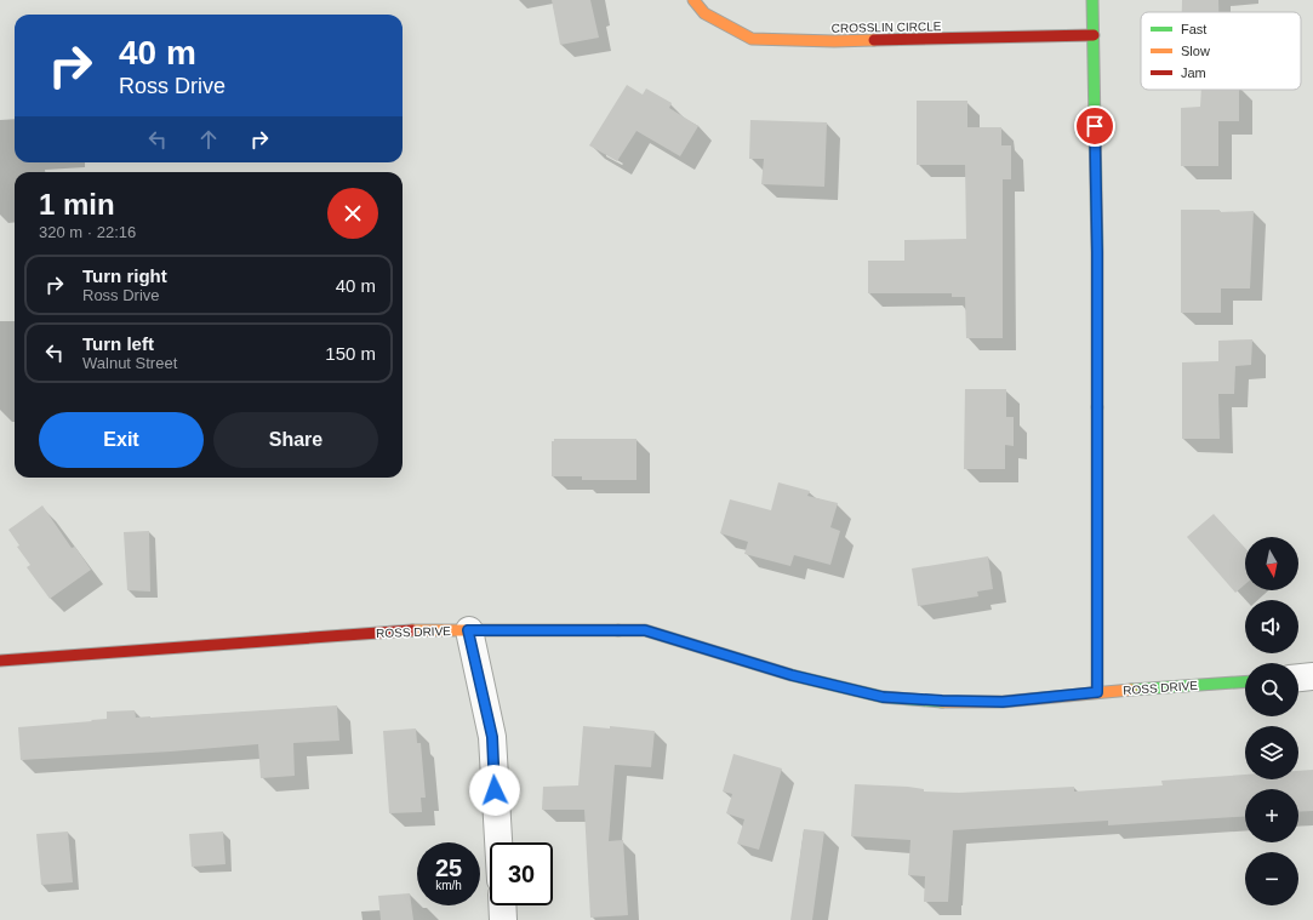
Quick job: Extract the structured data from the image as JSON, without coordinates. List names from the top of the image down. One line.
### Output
{"streets":{"street":["CROSSLIN CIRCLE","ROSS DRIVE"]},"legend":["Fast","Slow","Jam"],"north":"bottom","page":{"turn":["40 m","Ross Drive"],"heading":["1 min","320 m · 22:16"],"list":[{"name":"Turn right","note":"Ross Drive","value":"40 m"},{"name":"Turn left","note":"Walnut Street","value":"150 m"}],"buttons":["Exit","Share"],"map_buttons":["+","−"],"speed":"25 km/h","limit":"30"}}
